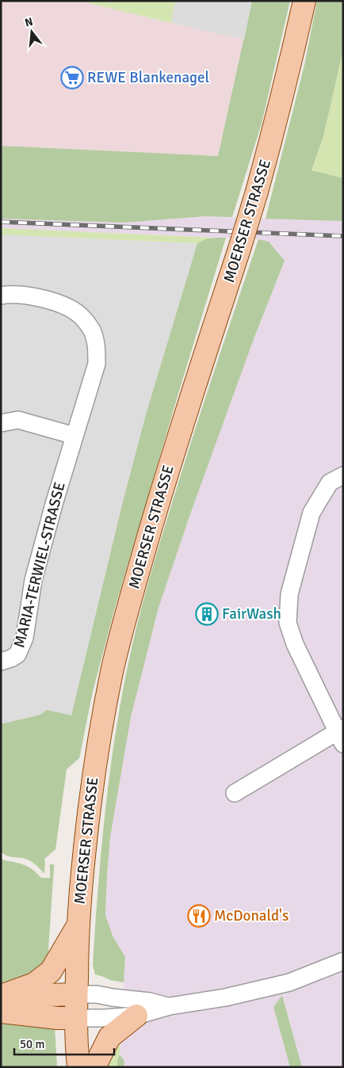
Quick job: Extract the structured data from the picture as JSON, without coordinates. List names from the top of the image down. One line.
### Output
{"streets":{"main road":["MOERSER STRASSE"],"street":["MARIA-TERWIEL-STRASSE"]},"places":{"supermarket":["REWE Blankenagel"],"building":["FairWash"],"restaurant":["McDonald's"]},"scale_bar":"50 m","north":"top"}
